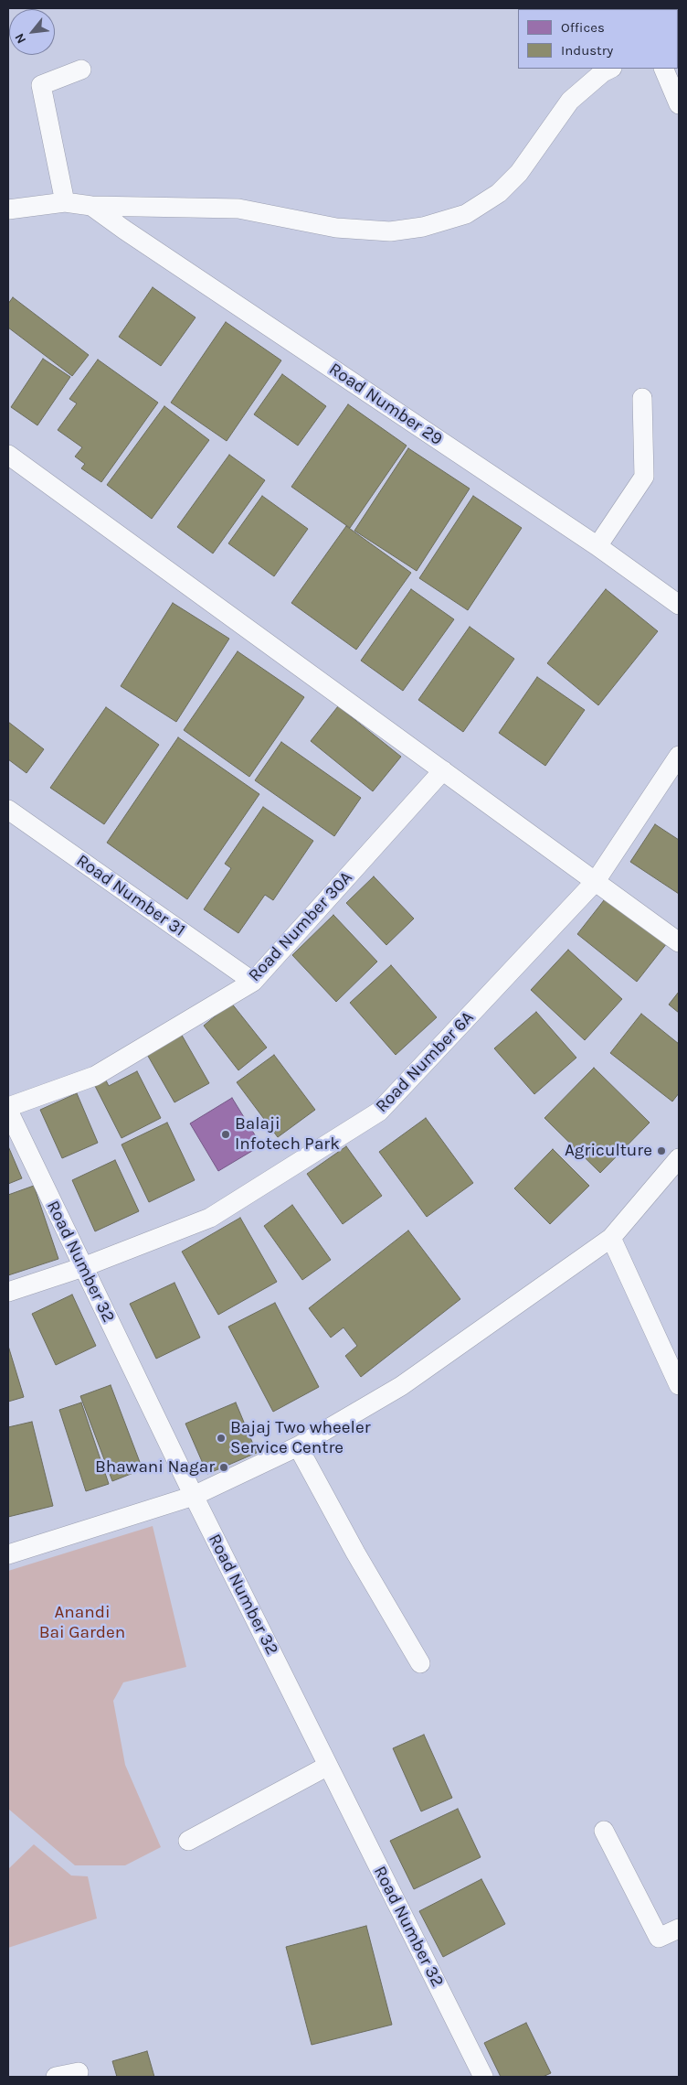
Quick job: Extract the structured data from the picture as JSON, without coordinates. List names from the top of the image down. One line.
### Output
{"streets":{"street":["Road Number 29","Road Number 31","Road Number 30A","Road Number 6A","Road Number 32"]},"crossings":[["Road Number 31","Road Number 30A"],["Road Number 6A","Road Number 32"]],"parks":["Anandi Bai Garden"],"places":["Balaji Infotech Park","Agriculture","Bajaj Two wheeler Service Centre","Bhawani Nagar"],"legend":["Offices","Industry"],"north":"bottom left"}
